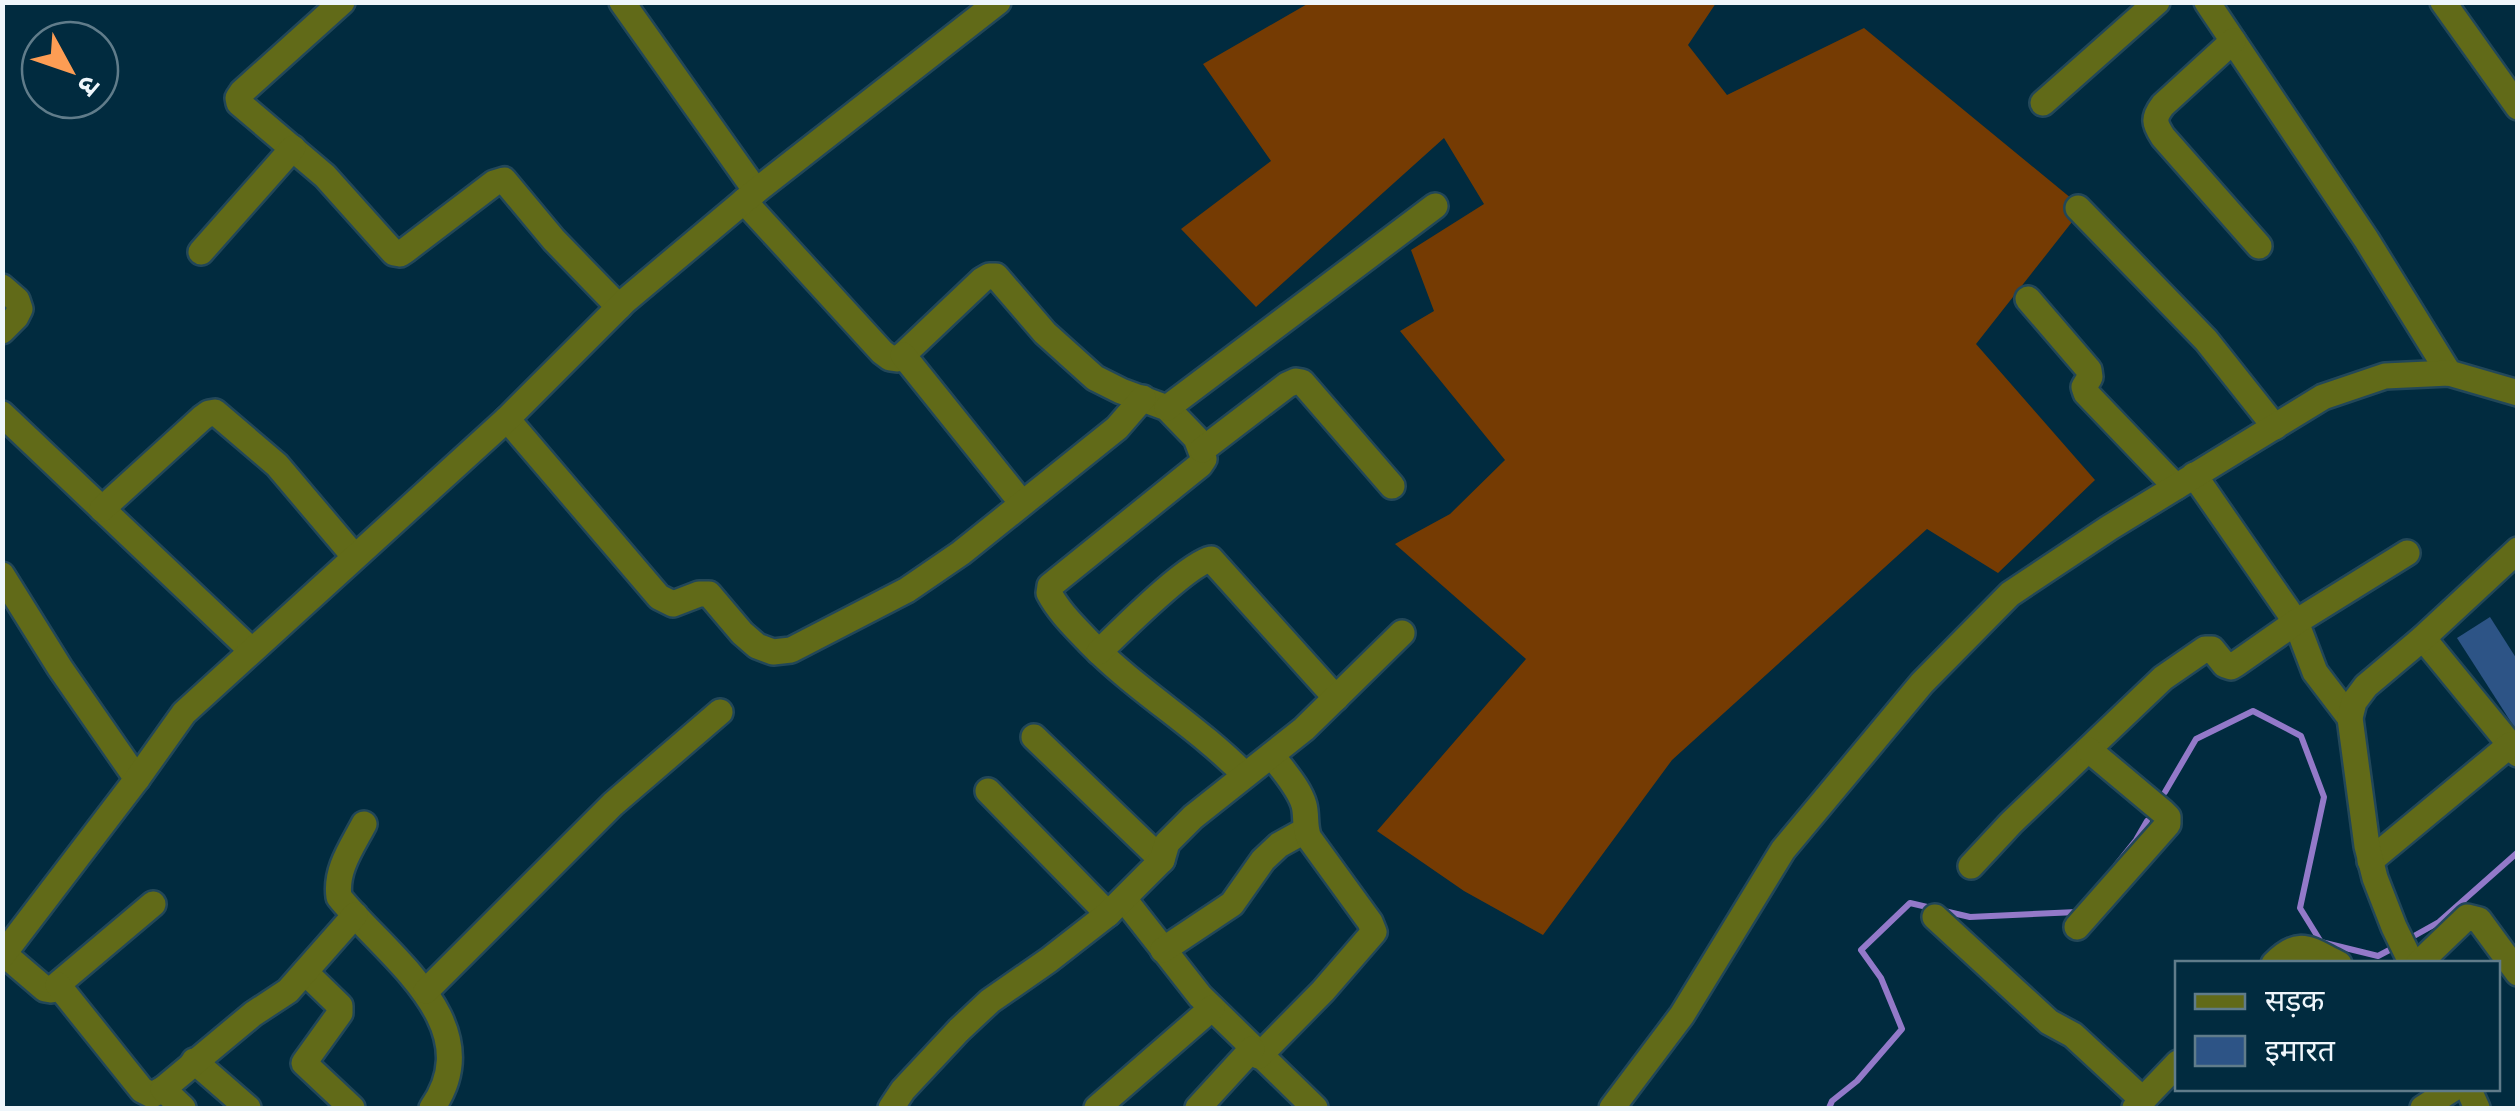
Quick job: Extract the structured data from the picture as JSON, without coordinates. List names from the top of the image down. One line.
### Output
{"legend":["सड़क","इमारत"],"north":"bottom right"}
